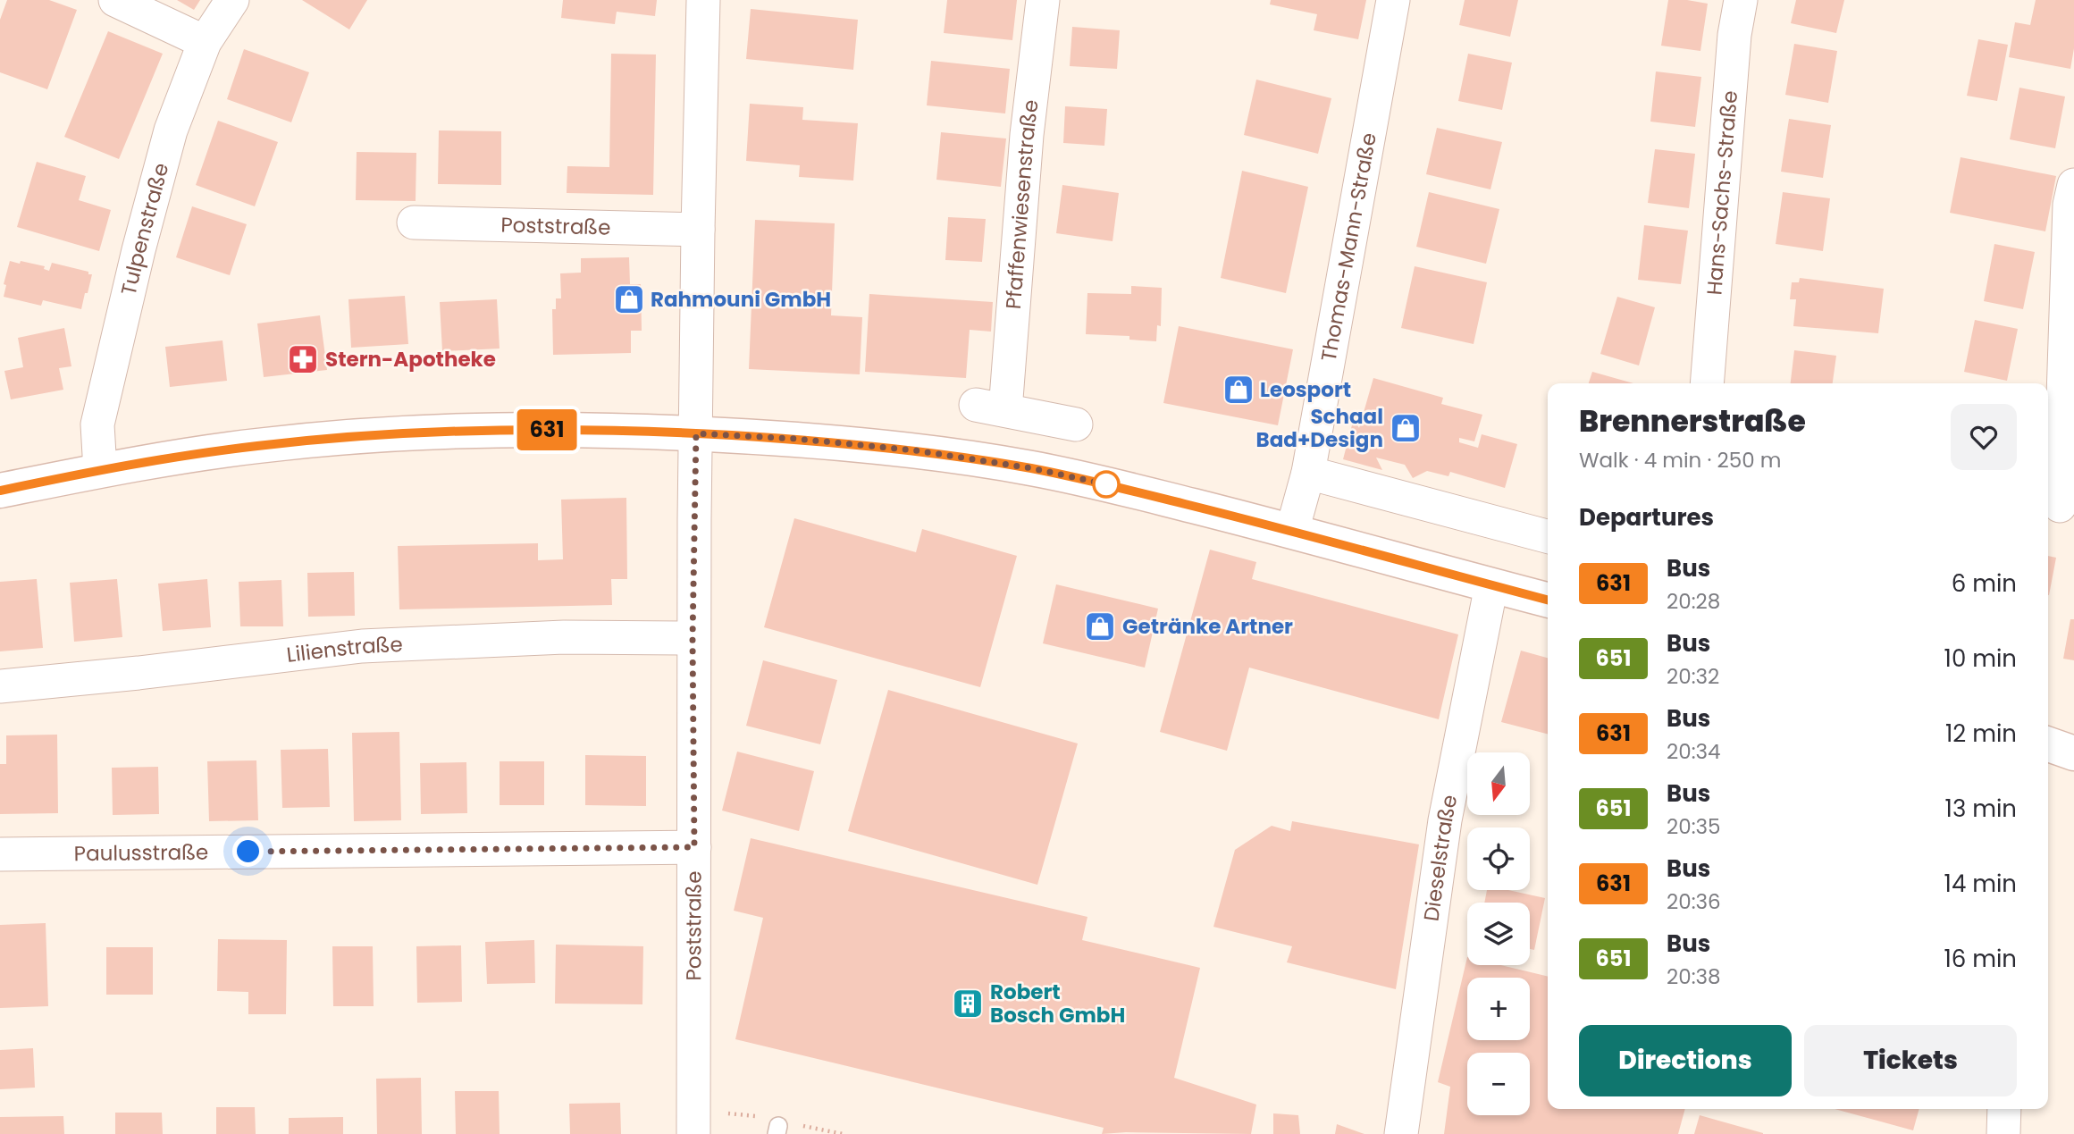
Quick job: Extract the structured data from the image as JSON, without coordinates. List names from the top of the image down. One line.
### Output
{"streets":{"street":["Hans-Sachs-Straße","Pfaffenwiesenstraße","Poststraße","Tulpenstraße","Thomas-Mann-Straße","Lilienstraße","Paulusstraße","Dieselstraße"]},"crossings":[["Poststraße","Lilienstraße"],["Poststraße","Paulusstraße"]],"places":{"shop":["Rahmouni GmbH","Leosport","Schaal Bad+Design","Getränke Artner"],"pharmacy":["Stern-Apotheke"],"building":["Robert Bosch GmbH"]},"lines":["bus line 631"],"north":"bottom","page":{"on_map":"631","heading":[["Brennerstraße","Walk · 4 min · 250 m"],"Departures"],"list":[{"mark":"631","name":"Bus","note":"20:28","value":"6 min"},{"mark":"651","name":"Bus","note":"20:32","value":"10 min"},{"mark":"631","name":"Bus","note":"20:34","value":"12 min"},{"mark":"651","name":"Bus","note":"20:35","value":"13 min"},{"mark":"631","name":"Bus","note":"20:36","value":"14 min"},{"mark":"651","name":"Bus","note":"20:38","value":"16 min"}],"map_buttons":["+","−"],"buttons":["Directions","Tickets"]}}
